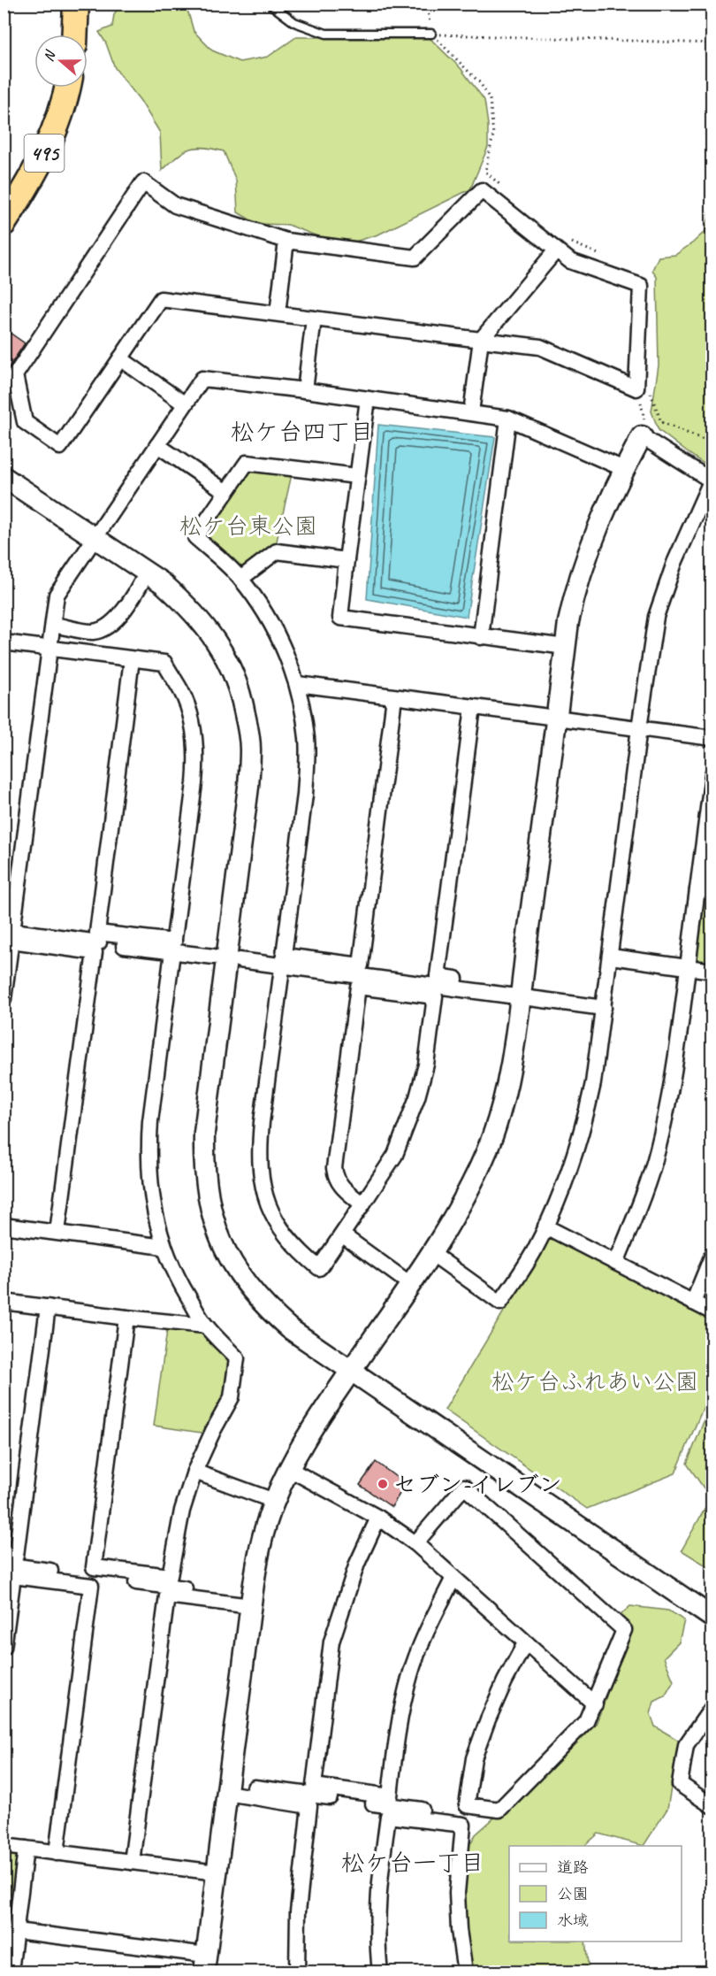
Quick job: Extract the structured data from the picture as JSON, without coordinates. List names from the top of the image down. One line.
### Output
{"streets":{"highway":["495"]},"districts":["松ケ台四丁目","松ケ台一丁目"],"parks":["松ケ台東公園","松ケ台ふれあい公園"],"places":["セブン-イレブン"],"legend":["道路","公園","水域"],"north":"left"}
